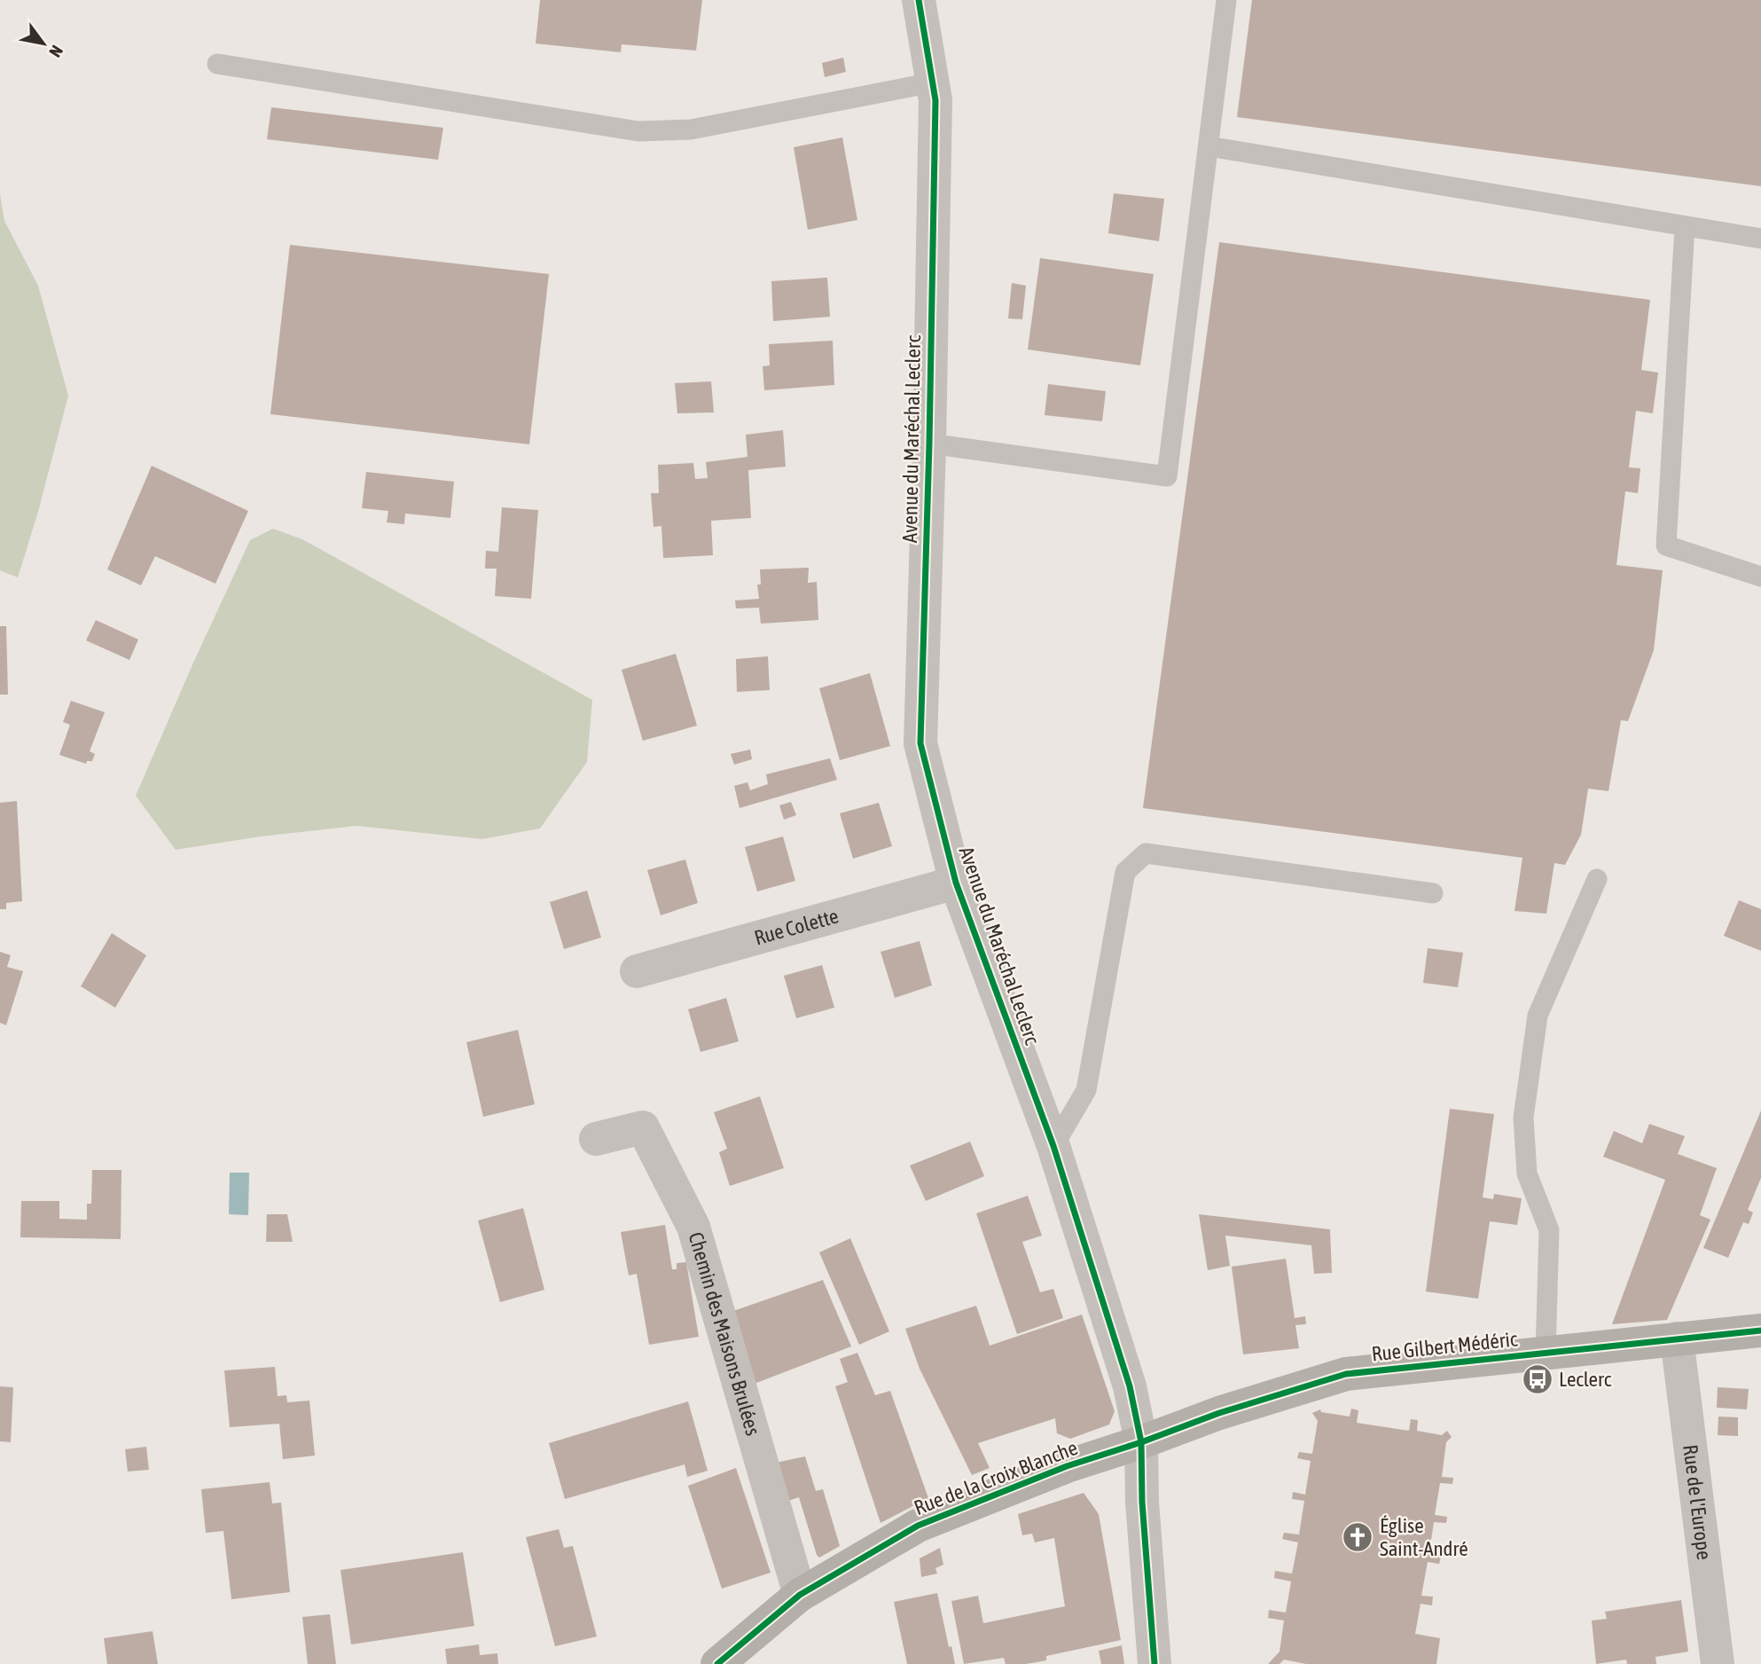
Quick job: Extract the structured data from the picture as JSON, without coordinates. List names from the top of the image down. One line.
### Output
{"streets":{"street":["Avenue du Maréchal Leclerc","Rue Colette","Chemin des Maisons Brulées","Rue Gilbert Médéric","Rue de la Croix Blanche","Rue de l'Europe"]},"crossings":[["Avenue du Maréchal Leclerc","Rue Colette"],["Avenue du Maréchal Leclerc","Rue Gilbert Médéric"],["Avenue du Maréchal Leclerc","Rue de la Croix Blanche"],["Chemin des Maisons Brulées","Rue de la Croix Blanche"],["Rue Gilbert Médéric","Rue de la Croix Blanche"],["Rue Gilbert Médéric","Rue de l'Europe"]],"places":{"bus stop":["Leclerc"],"church":["Église Saint-André"]},"north":"bottom right"}
